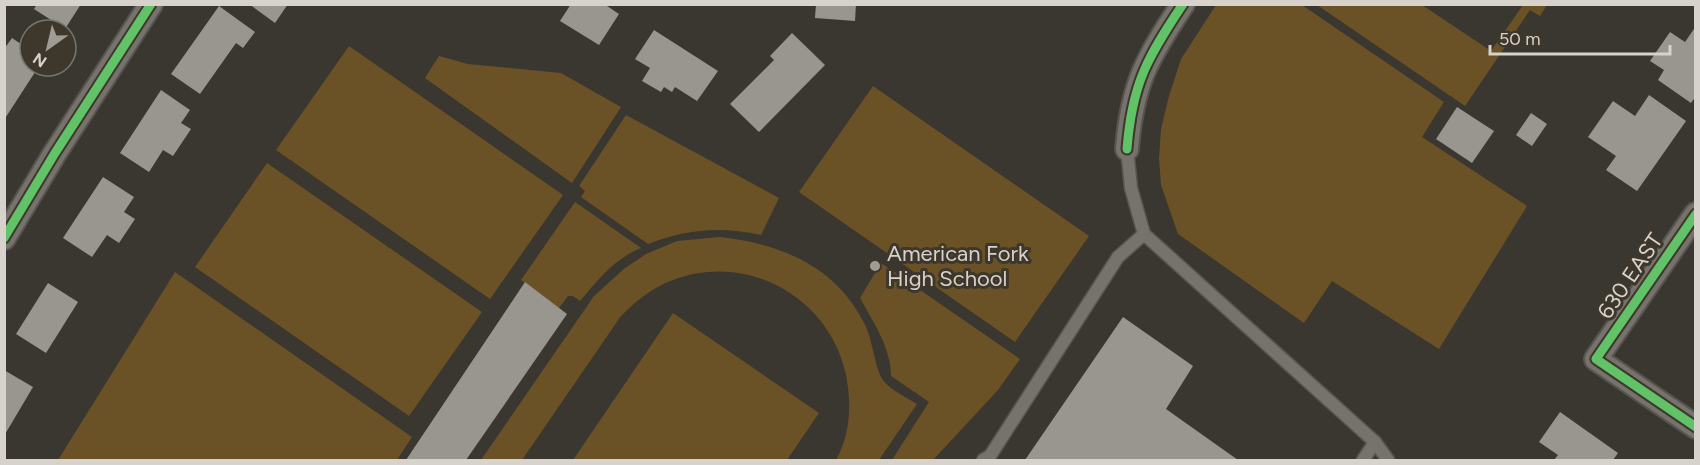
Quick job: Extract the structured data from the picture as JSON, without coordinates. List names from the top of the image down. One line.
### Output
{"streets":{"street":["630 EAST"]},"places":["American Fork High School"],"scale_bar":"50 m","north":"bottom left"}
